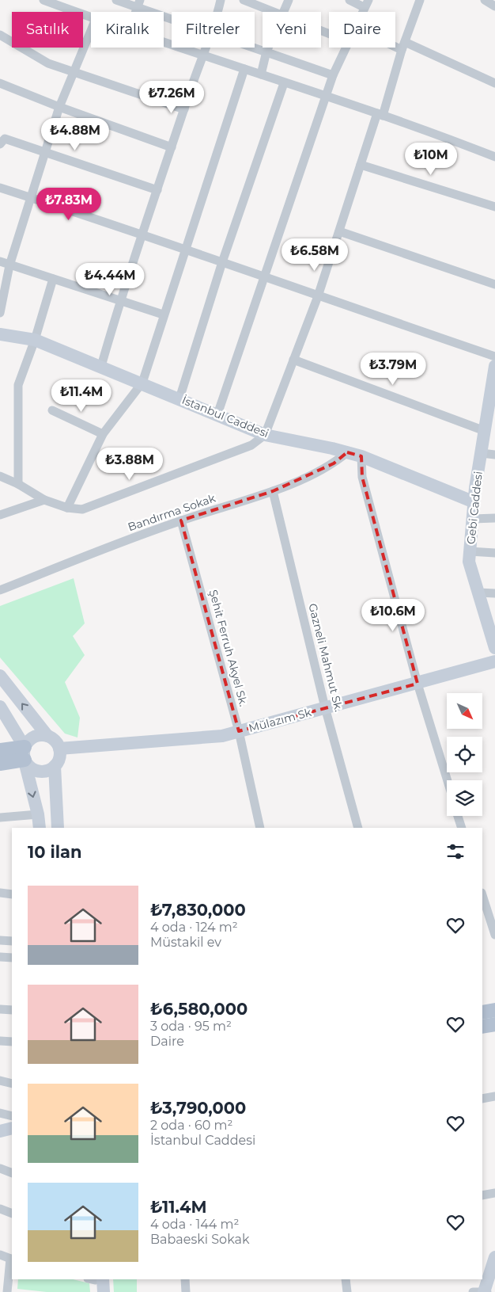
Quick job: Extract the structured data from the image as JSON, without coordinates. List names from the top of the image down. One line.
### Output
{"streets":{"main road":["İstanbul Caddesi","Gebi Caddesi","Mülazım Sk"],"street":["Bandırma Sokak","Şehit Ferruh Akyel Sk.","Gazneli Mahmut Sk."]},"crossings":[["İstanbul Caddesi","Gebi Caddesi"],["İstanbul Caddesi","Bandırma Sokak"],["Bandırma Sokak","Şehit Ferruh Akyel Sk."],["Bandırma Sokak","Gazneli Mahmut Sk."],["Şehit Ferruh Akyel Sk.","Mülazım Sk"],["Gazneli Mahmut Sk.","Mülazım Sk"]],"north":"bottom right","page":{"chip":["Satılık","Kiralık","Filtreler","Yeni","Daire"],"price":["₺7.26M","₺4.88M","₺10M","₺7.83M","₺6.58M","₺4.44M","₺3.79M","₺11.4M","₺3.88M","₺10.6M"],"heading":"10 ilan","list":[{"name":"₺7,830,000","note":"4 oda · 124 m² · Müstakil ev"},{"name":"₺6,580,000","note":"3 oda · 95 m² · Daire"},{"name":"₺3,790,000","note":"2 oda · 60 m² · İstanbul Caddesi"},{"name":"₺11.4M","note":"4 oda · 144 m² · Babaeski Sokak"}]}}
